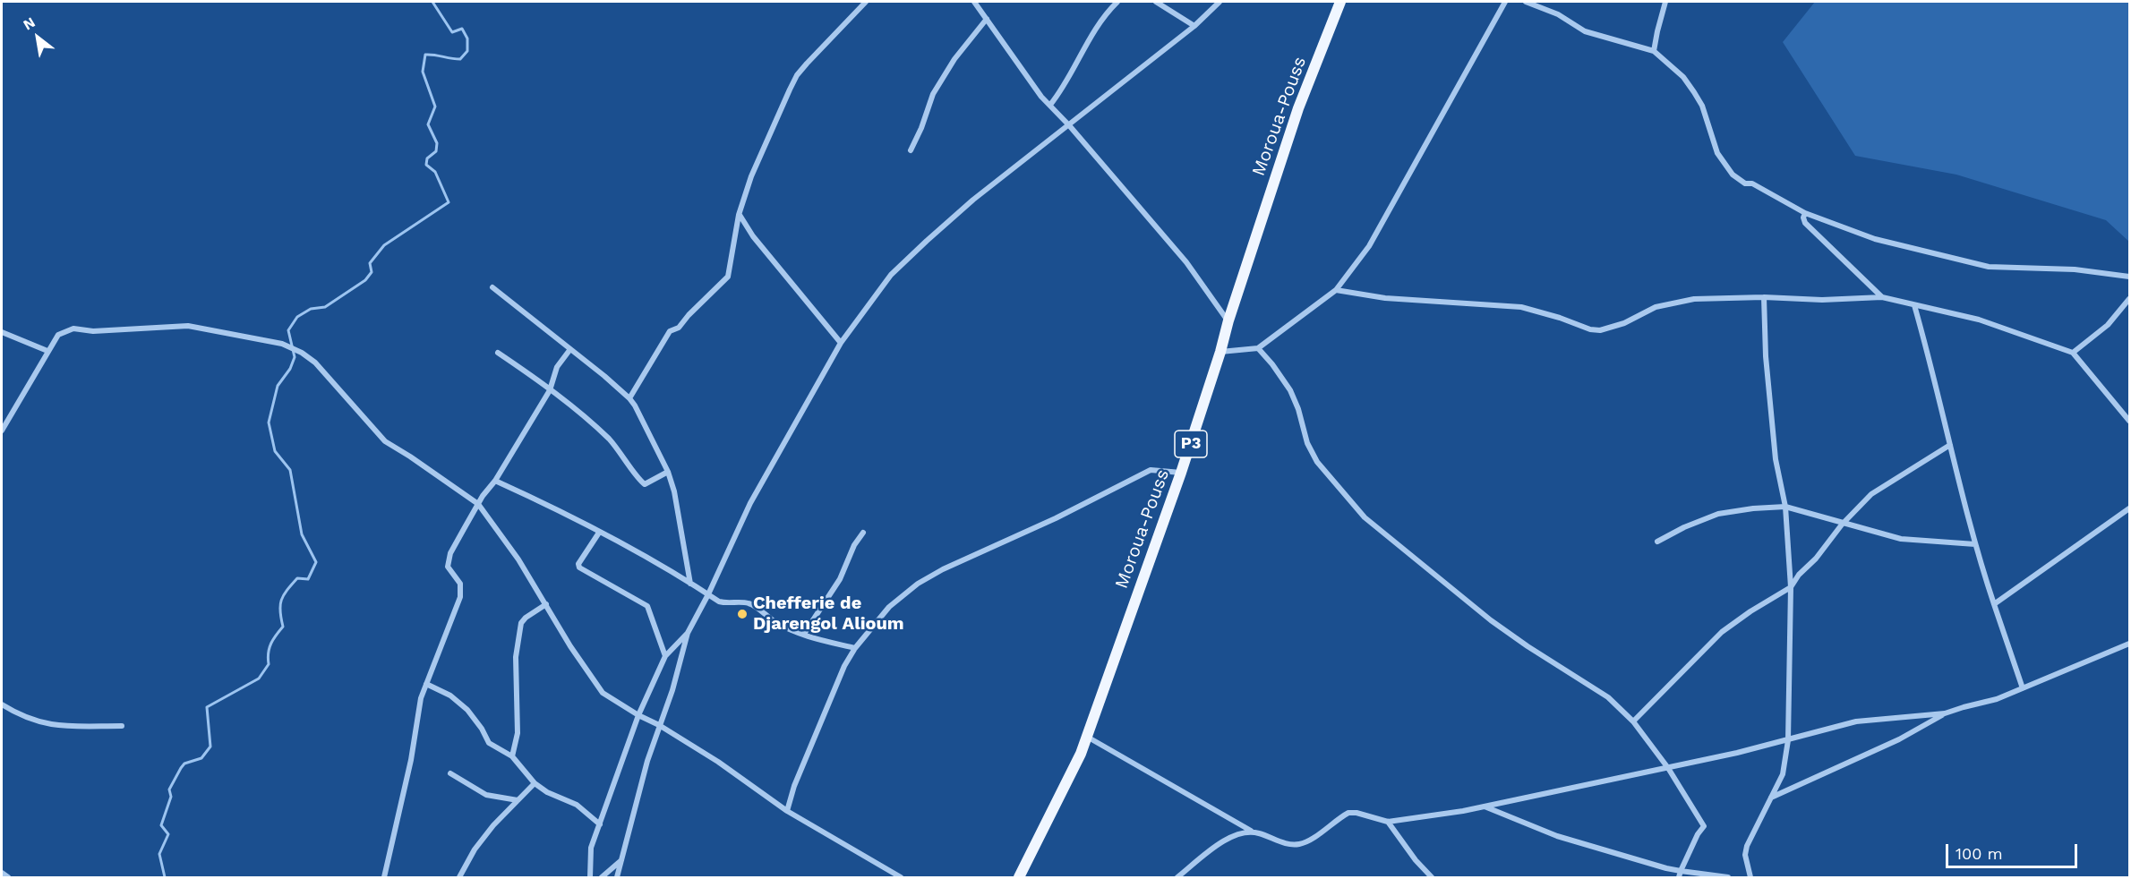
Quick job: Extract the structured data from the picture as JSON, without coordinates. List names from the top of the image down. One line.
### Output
{"streets":{"main road":["Moroua-Pouss","P3"]},"places":["Chefferie de Djarengol Alioum"],"scale_bar":"100 m","north":"top left"}
